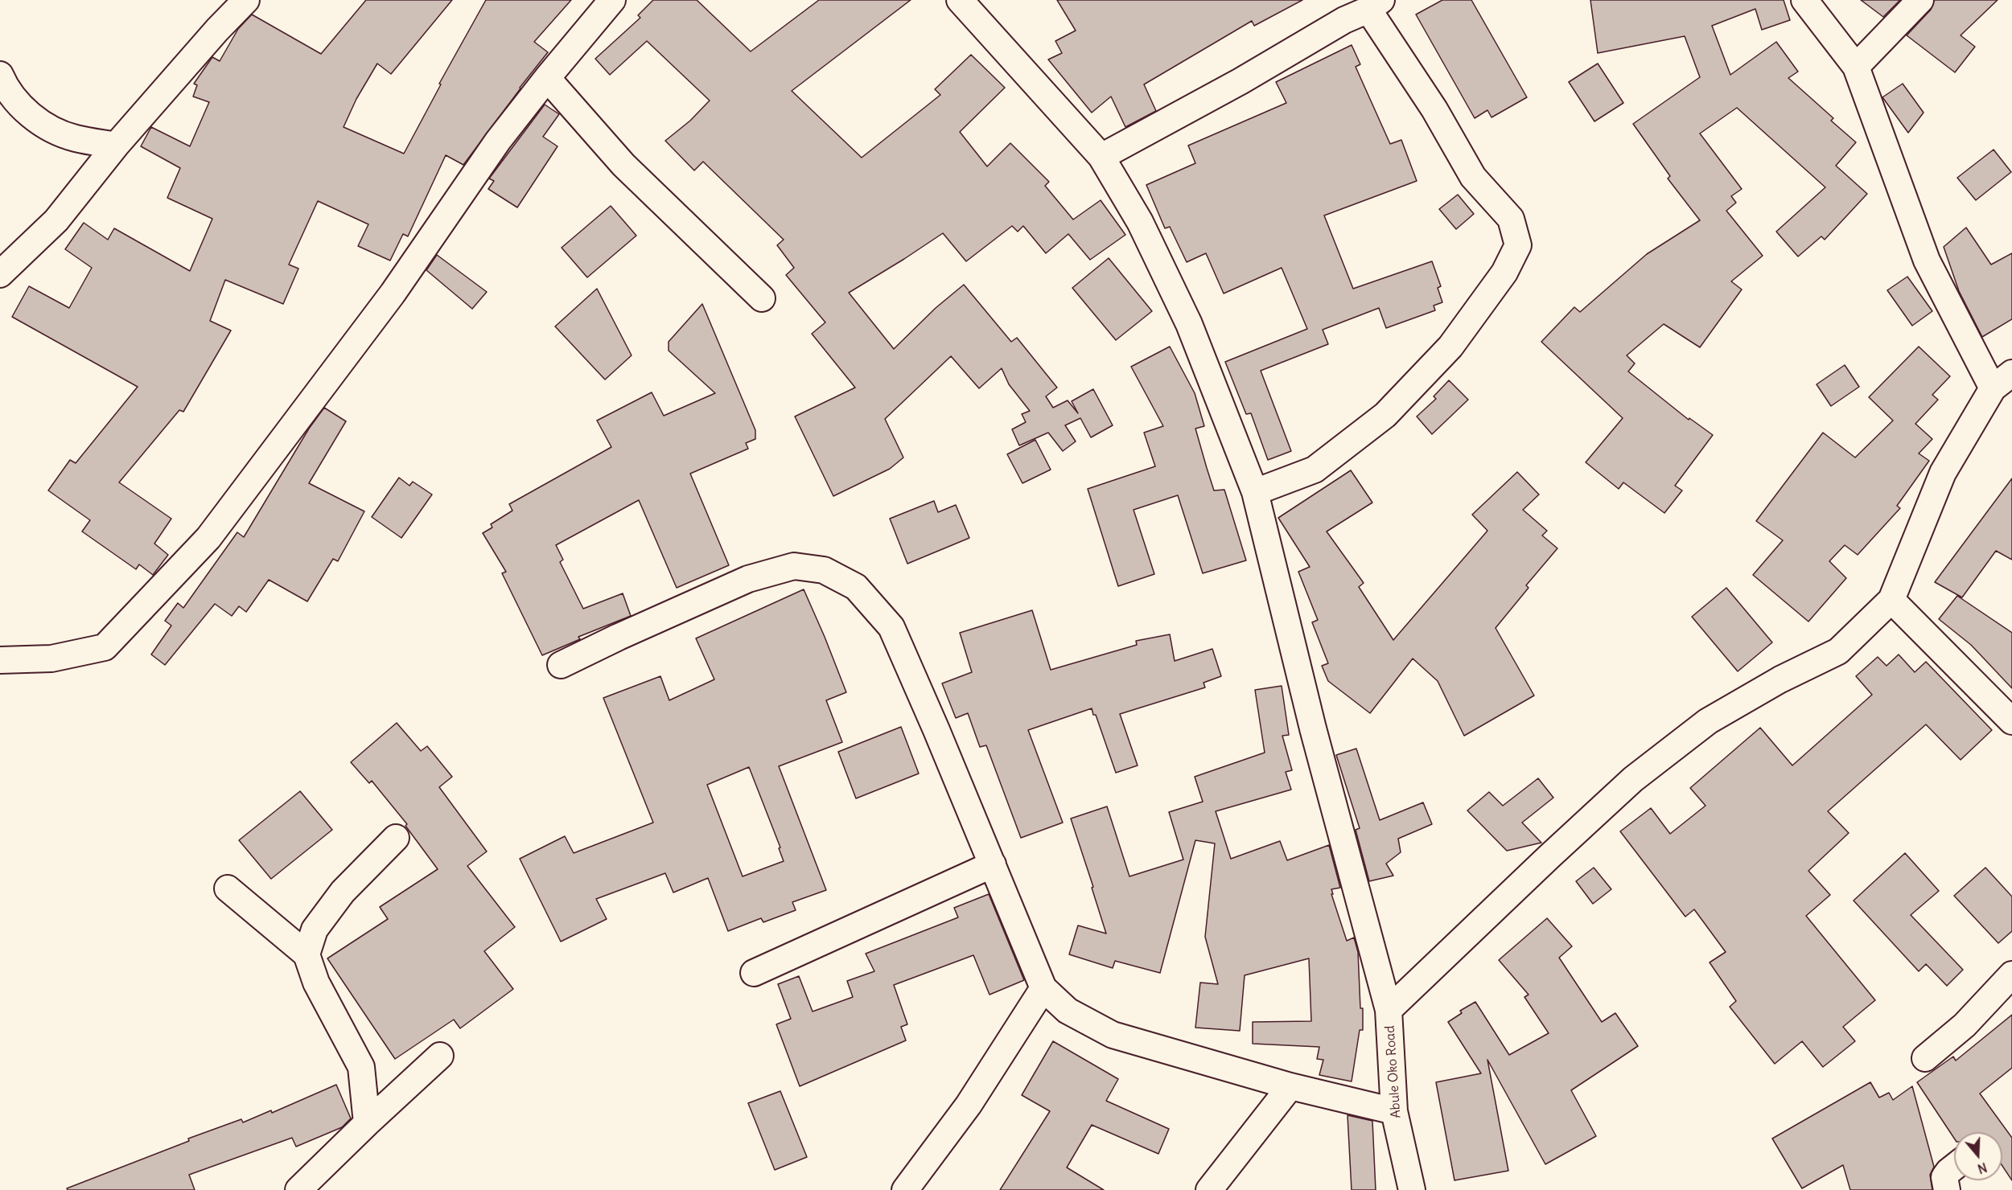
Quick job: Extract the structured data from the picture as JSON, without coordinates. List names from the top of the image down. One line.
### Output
{"streets":{"street":["Abule Oko Road"]},"north":"bottom"}
